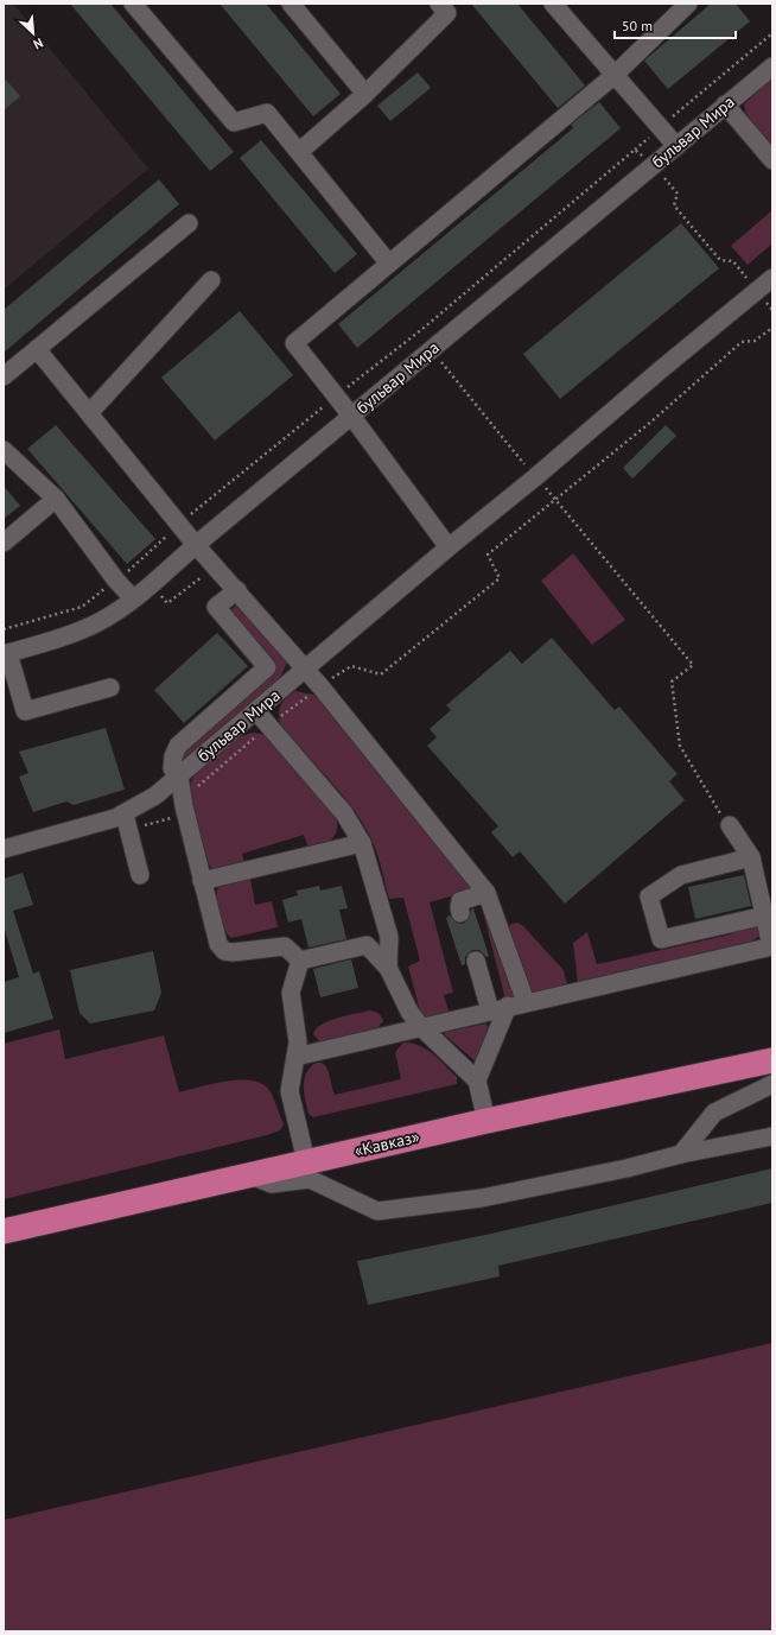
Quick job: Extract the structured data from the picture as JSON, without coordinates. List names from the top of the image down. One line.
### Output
{"streets":{"highway":["«Кавказ»"],"street":["бульвар Мира"]},"scale_bar":"50 m","north":"bottom right"}
